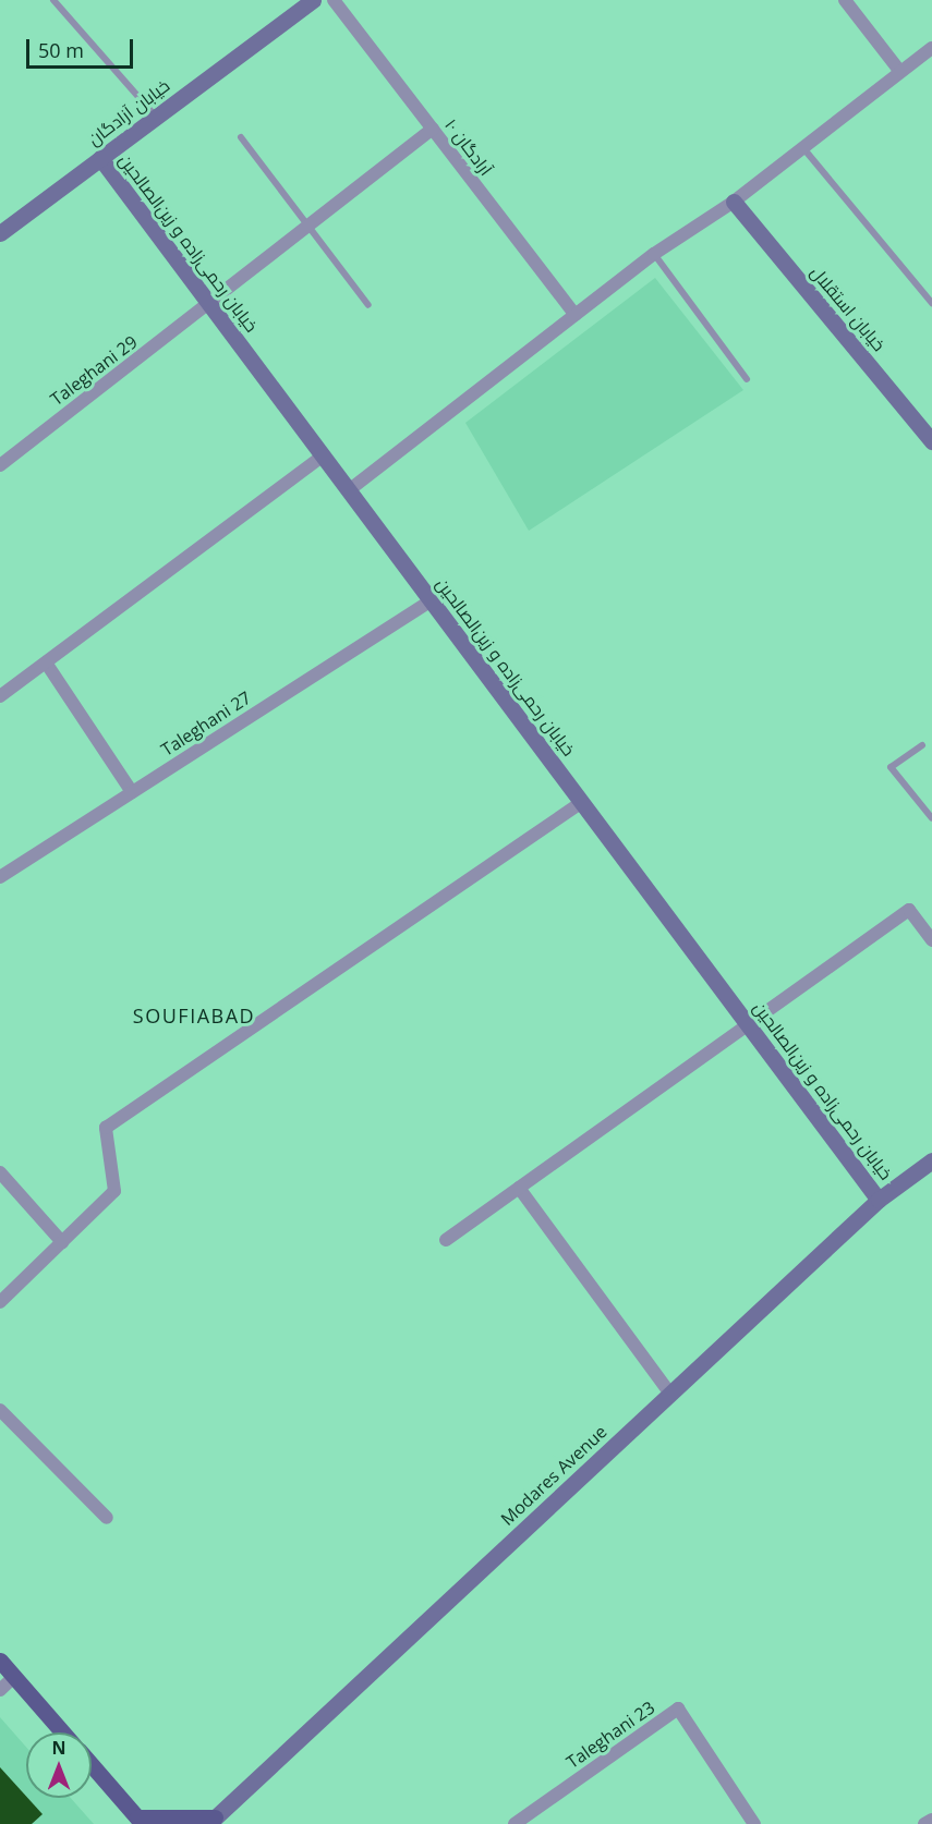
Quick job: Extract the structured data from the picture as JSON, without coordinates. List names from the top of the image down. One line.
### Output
{"streets":{"street":["خیابان آزادگان","آرادگان ۱۰","خیابان رحمی‌زاده و زین‌الصالحین","خیابان استقلال","Taleghani 29","Taleghani 27","Modares Avenue","Taleghani 23"]},"crossings":[["خیابان آزادگان","خیابان رحمی‌زاده و زین‌الصالحین"],["آرادگان ۱۰","Taleghani 29"],["خیابان رحمی‌زاده و زین‌الصالحین","Taleghani 29"],["خیابان رحمی‌زاده و زین‌الصالحین","Taleghani 27"],["خیابان رحمی‌زاده و زین‌الصالحین","Modares Avenue"]],"districts":["SOUFIABAD"],"scale_bar":"50 m","north":"top"}
